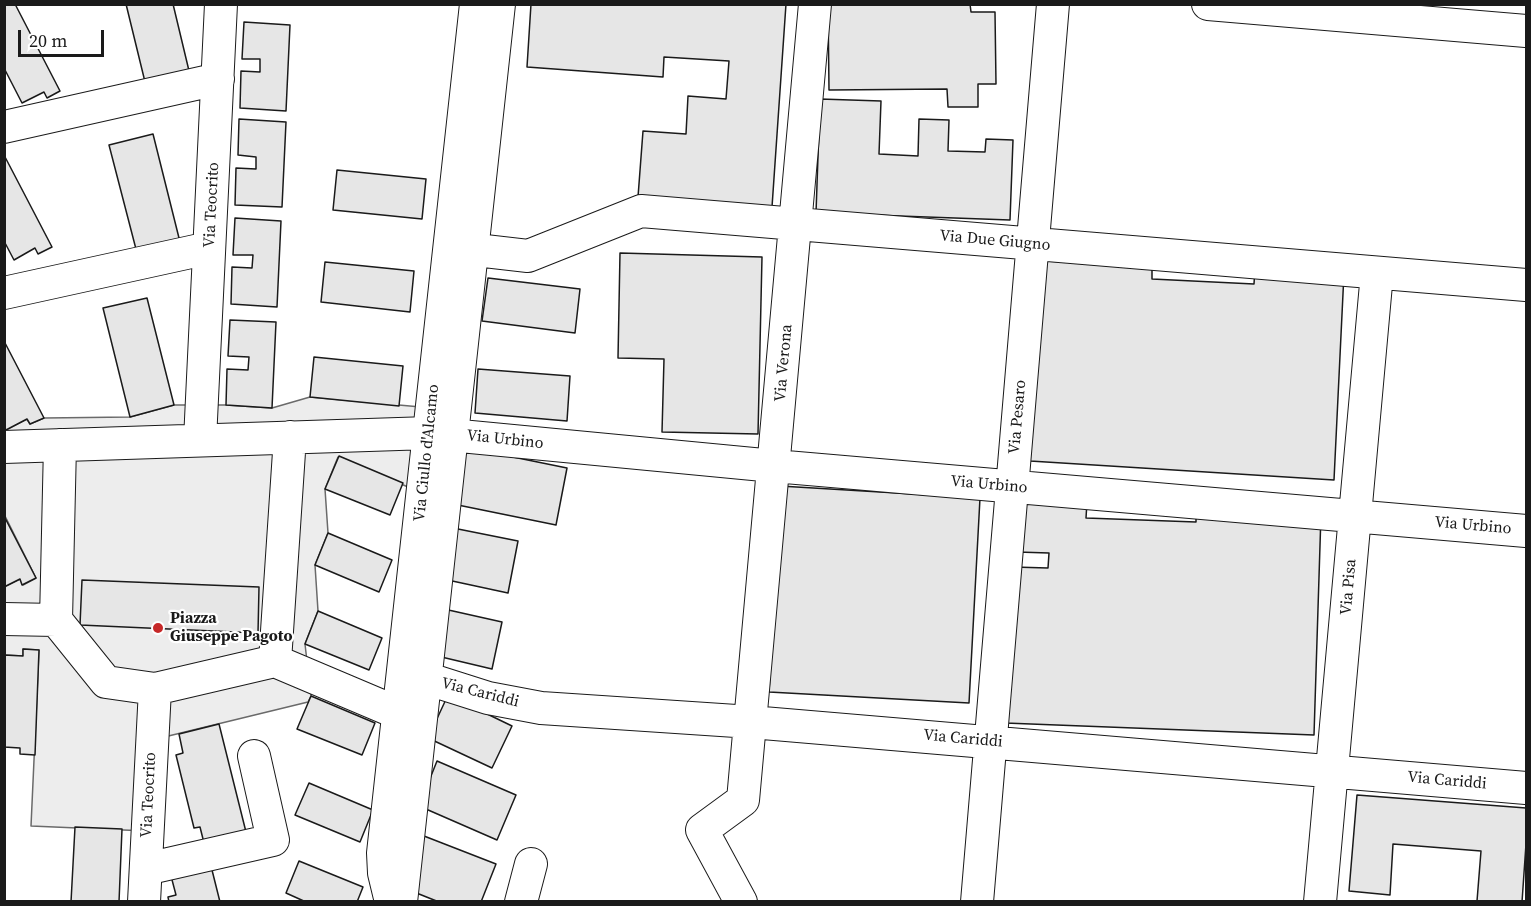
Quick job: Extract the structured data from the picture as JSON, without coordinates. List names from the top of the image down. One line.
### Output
{"streets":{"street":["Via Teocrito","Via Due Giugno","Via Verona","Via Pesaro","Via Urbino","Via Ciullo d'Alcamo","Via Pisa","Via Cariddi"]},"crossings":[["Via Teocrito","Via Urbino"],["Via Due Giugno","Via Verona"],["Via Due Giugno","Via Pesaro"],["Via Due Giugno","Via Ciullo d'Alcamo"],["Via Due Giugno","Via Pisa"],["Via Verona","Via Urbino"],["Via Verona","Via Cariddi"],["Via Pesaro","Via Urbino"],["Via Pesaro","Via Cariddi"],["Via Urbino","Via Ciullo d'Alcamo"],["Via Urbino","Via Pisa"],["Via Ciullo d'Alcamo","Via Cariddi"],["Via Pisa","Via Cariddi"]],"places":["Piazza Giuseppe Pagoto"],"scale_bar":"20 m"}
